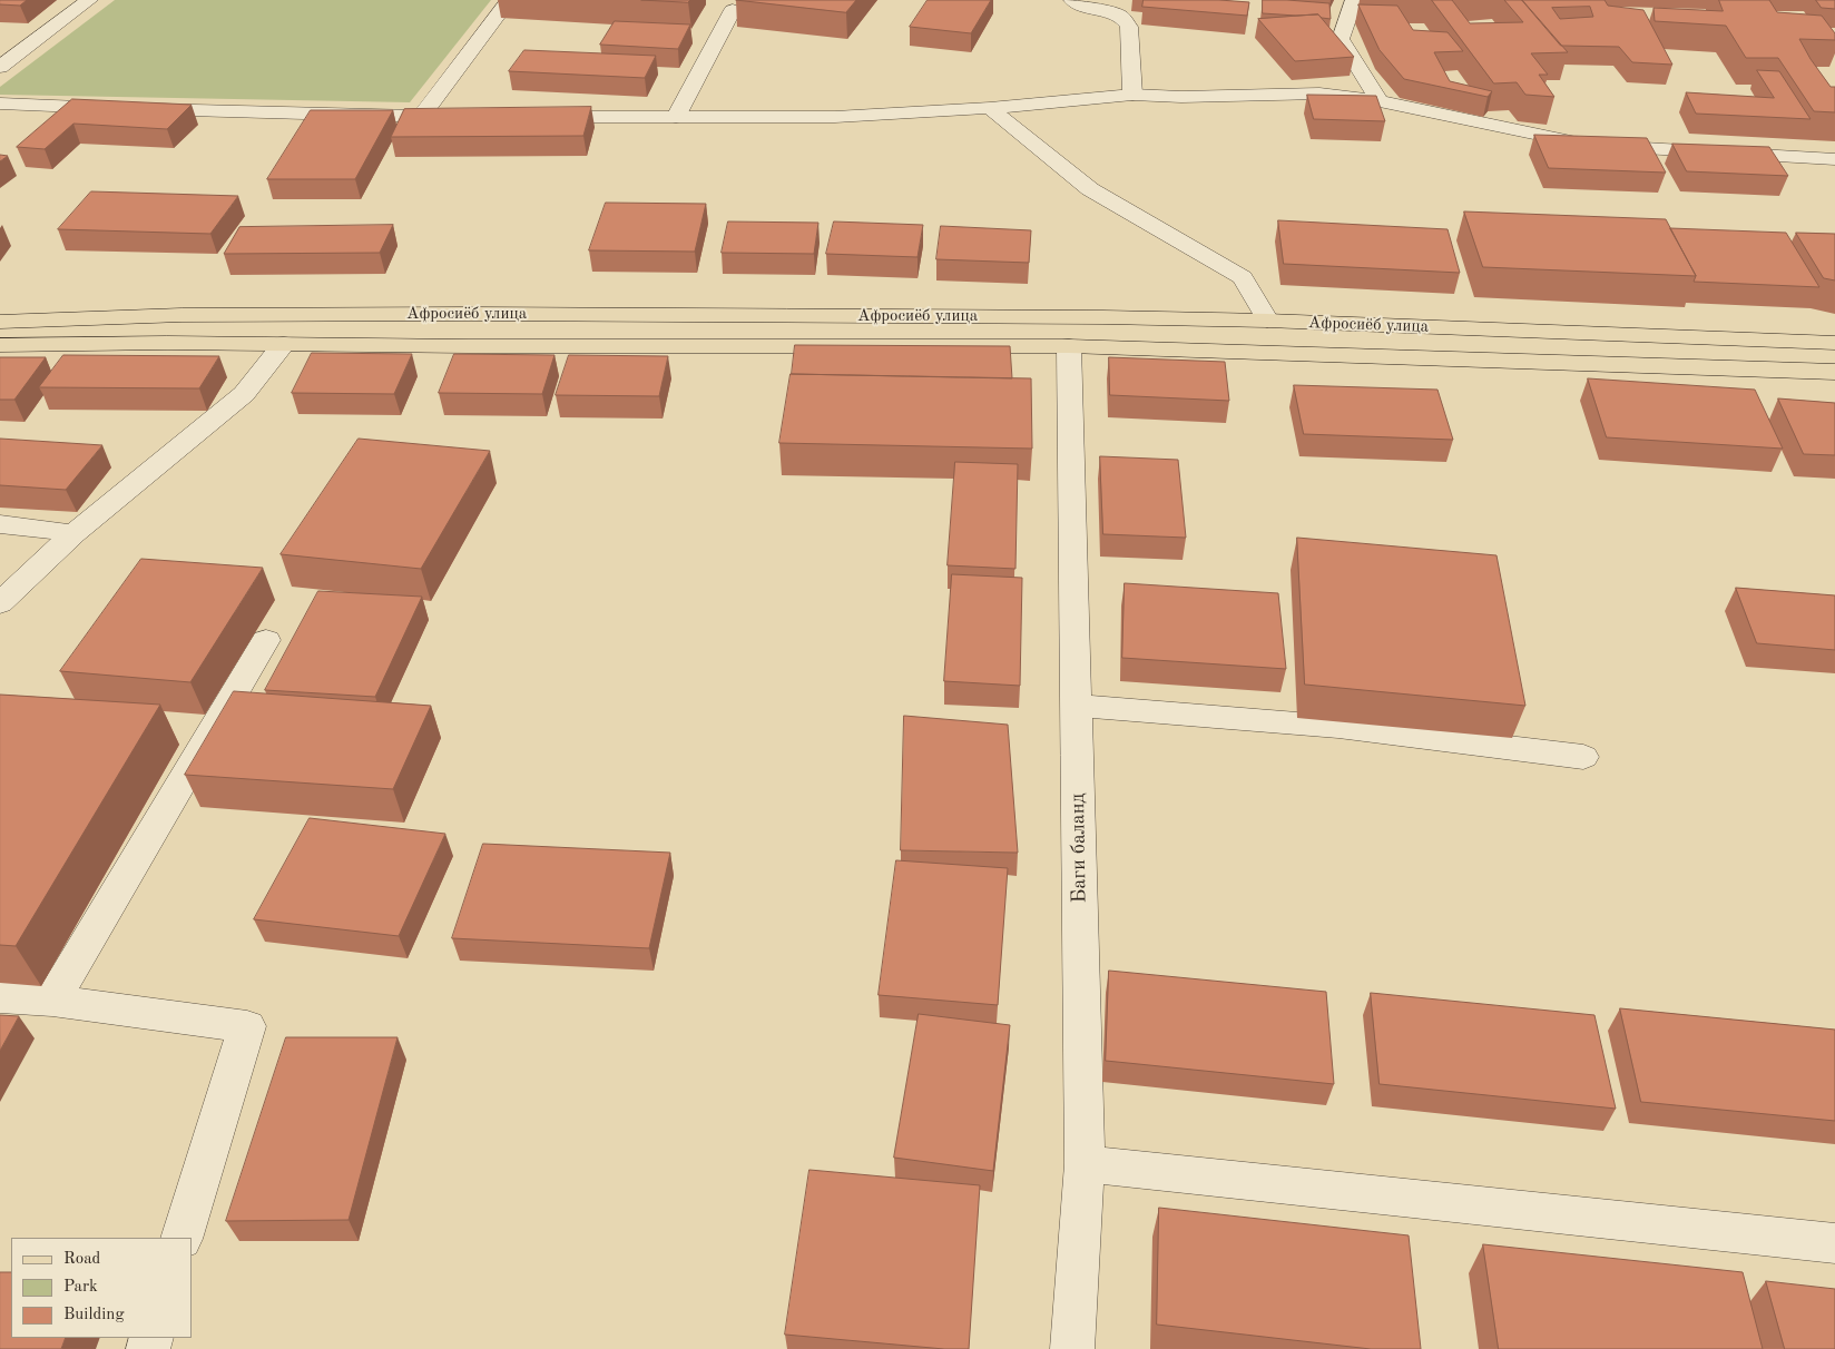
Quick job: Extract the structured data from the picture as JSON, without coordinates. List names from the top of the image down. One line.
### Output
{"streets":{"main road":["Афросиёб улица"],"street":["Баги баланд"]},"crossings":[["Афросиёб улица","Баги баланд"]],"legend":["Road","Park","Building"]}
